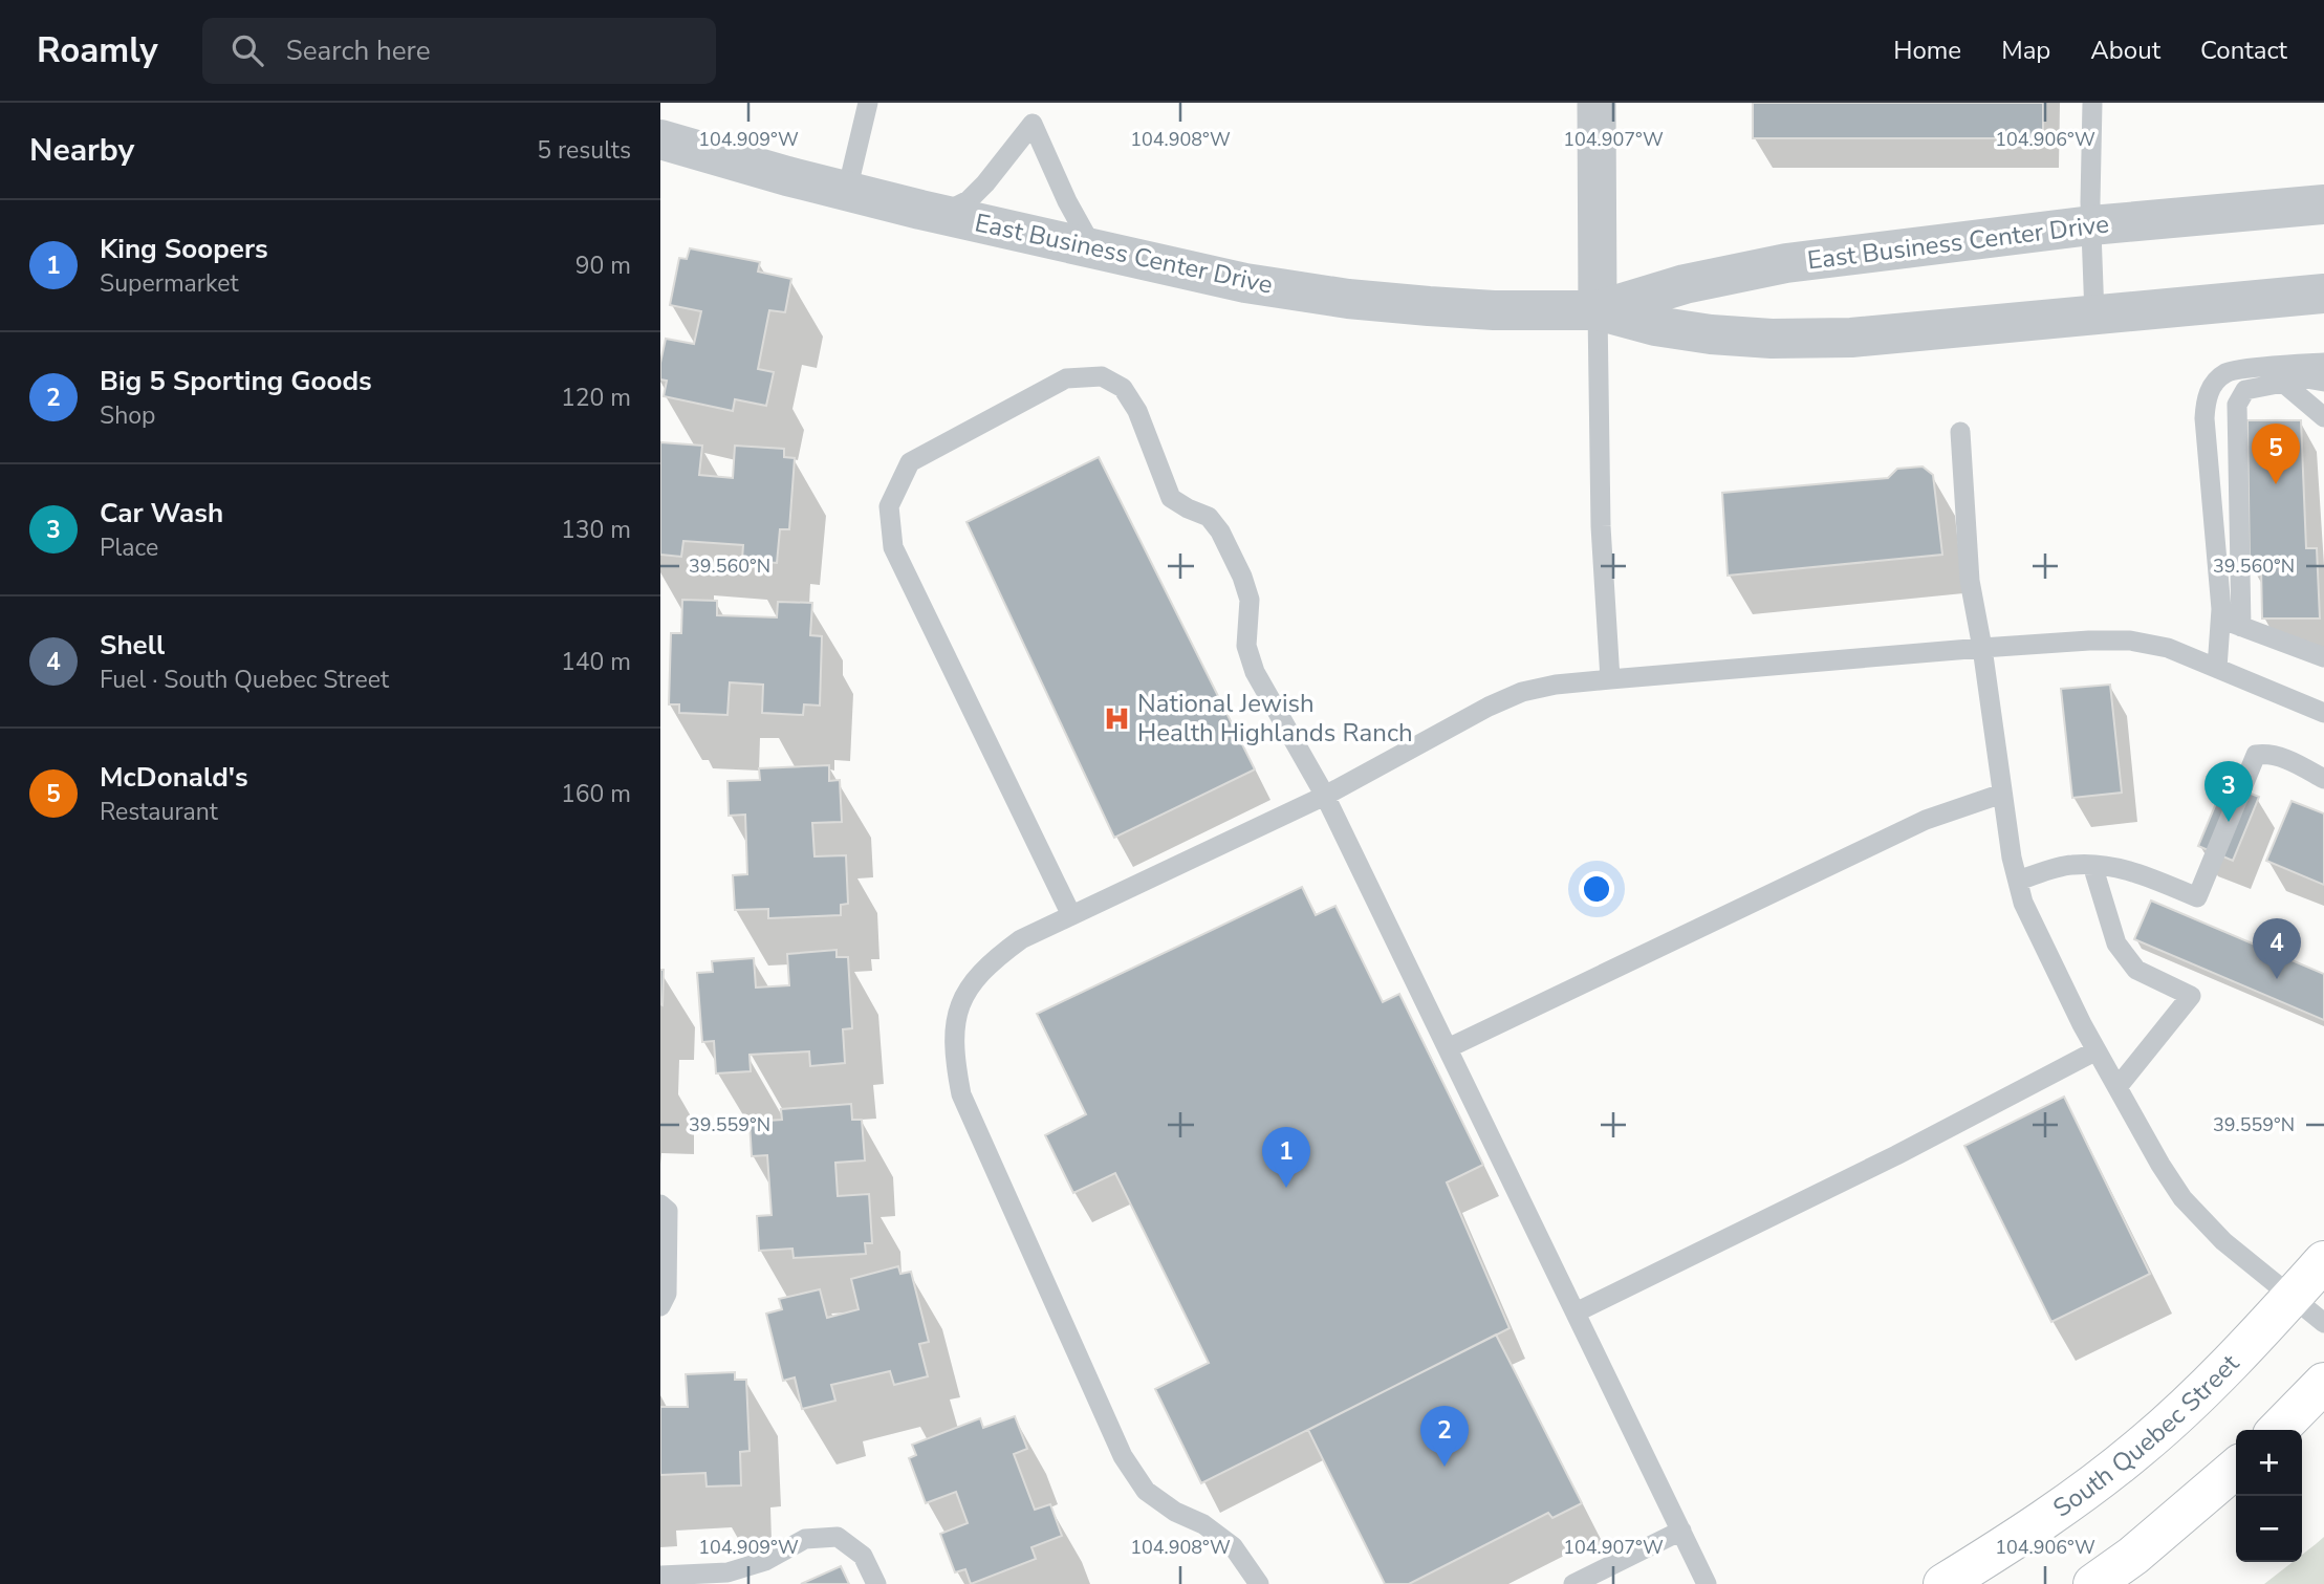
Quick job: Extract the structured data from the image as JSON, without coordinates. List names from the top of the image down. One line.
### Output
{"streets":{"main road":["South Quebec Street"],"street":["East Business Center Drive"]},"places":{"hospital":["National Jewish Health Highlands Ranch"]},"page":{"header":"Roamly","search":"Search here","nav":["Home","Map","About","Contact"],"heading":["Nearby","5 results"],"list":[{"mark":"1","name":"King Soopers","note":"Supermarket","value":"90 m"},{"mark":"2","name":"Big 5 Sporting Goods","note":"Shop","value":"120 m"},{"mark":"3","name":"Car Wash","note":"Place","value":"130 m"},{"mark":"4","name":"Shell","note":"Fuel · South Quebec Street","value":"140 m"},{"mark":"5","name":"McDonald's","note":"Restaurant","value":"160 m"}],"pins":["5","3","4","1","2"],"map_buttons":["+","−"]},"coordinates":["104.909°W","104.908°W","104.907°W","104.906°W","39.560°N","39.559°N"]}
